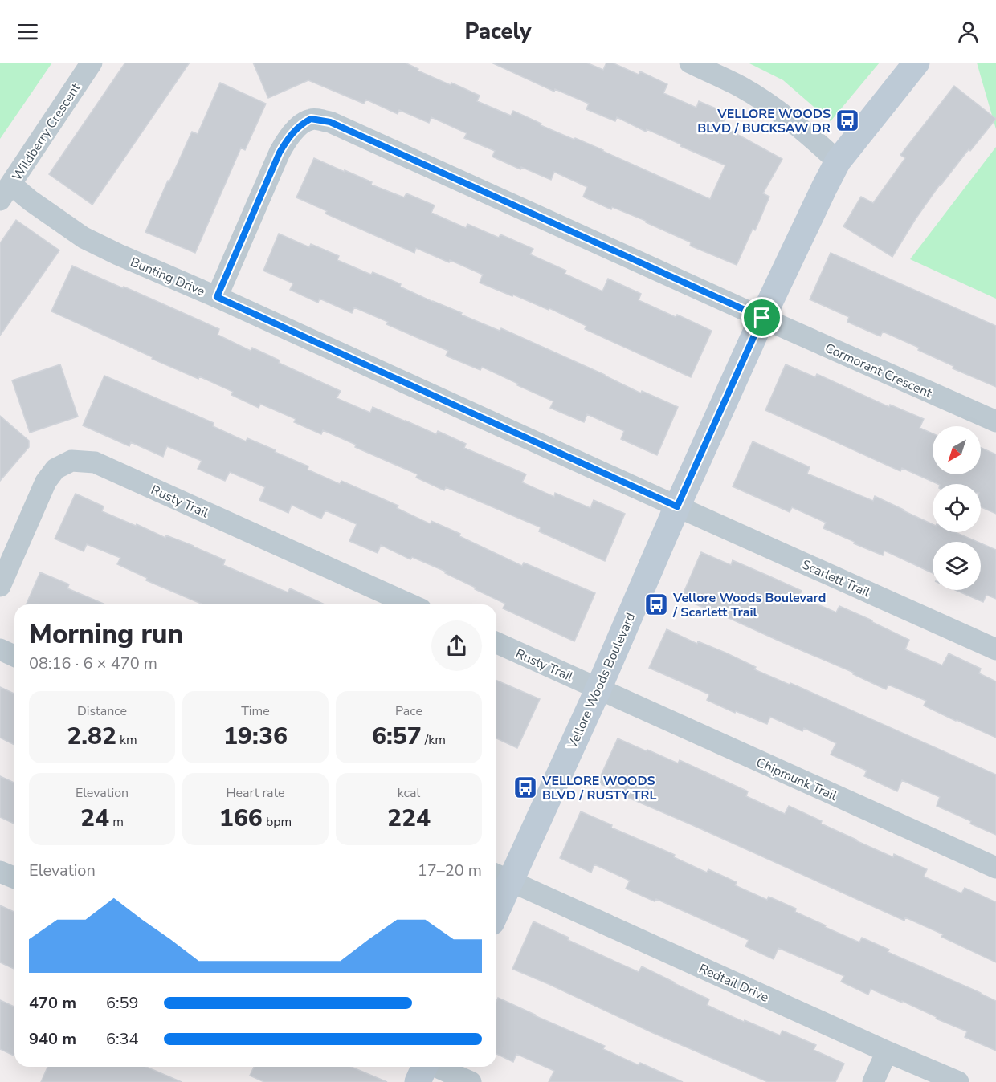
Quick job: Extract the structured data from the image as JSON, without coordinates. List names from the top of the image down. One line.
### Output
{"streets":{"street":["Wildberry Crescent","Bunting Drive","Cormorant Crescent","Rusty Trail","Scarlett Trail","Vellore Woods Boulevard","Chipmunk Trail","Redtail Drive"]},"crossings":[["Wildberry Crescent","Bunting Drive"],["Bunting Drive","Cormorant Crescent"],["Bunting Drive","Scarlett Trail"],["Bunting Drive","Vellore Woods Boulevard"],["Cormorant Crescent","Vellore Woods Boulevard"],["Rusty Trail","Vellore Woods Boulevard"],["Rusty Trail","Chipmunk Trail"],["Scarlett Trail","Vellore Woods Boulevard"],["Vellore Woods Boulevard","Chipmunk Trail"],["Vellore Woods Boulevard","Redtail Drive"]],"places":{"bus stop":["VELLORE WOODS BLVD / BUCKSAW DR","Vellore Woods Boulevard / Scarlett Trail","VELLORE WOODS BLVD / RUSTY TRL"]},"north":"bottom left","page":{"header":"Pacely","heading":["Morning run","08:16 · 6 × 470 m"],"stats":[["Distance","2.82 km"],["Time","19:36"],["Pace","6:57 /km"],["Elevation","24 m"],["Heart rate","166 bpm"],["kcal","224"]],"chart":["Elevation","17–20 m"],"list":[{"name":"470 m","note":"6:59"},{"name":"940 m","note":"6:34"}]}}
